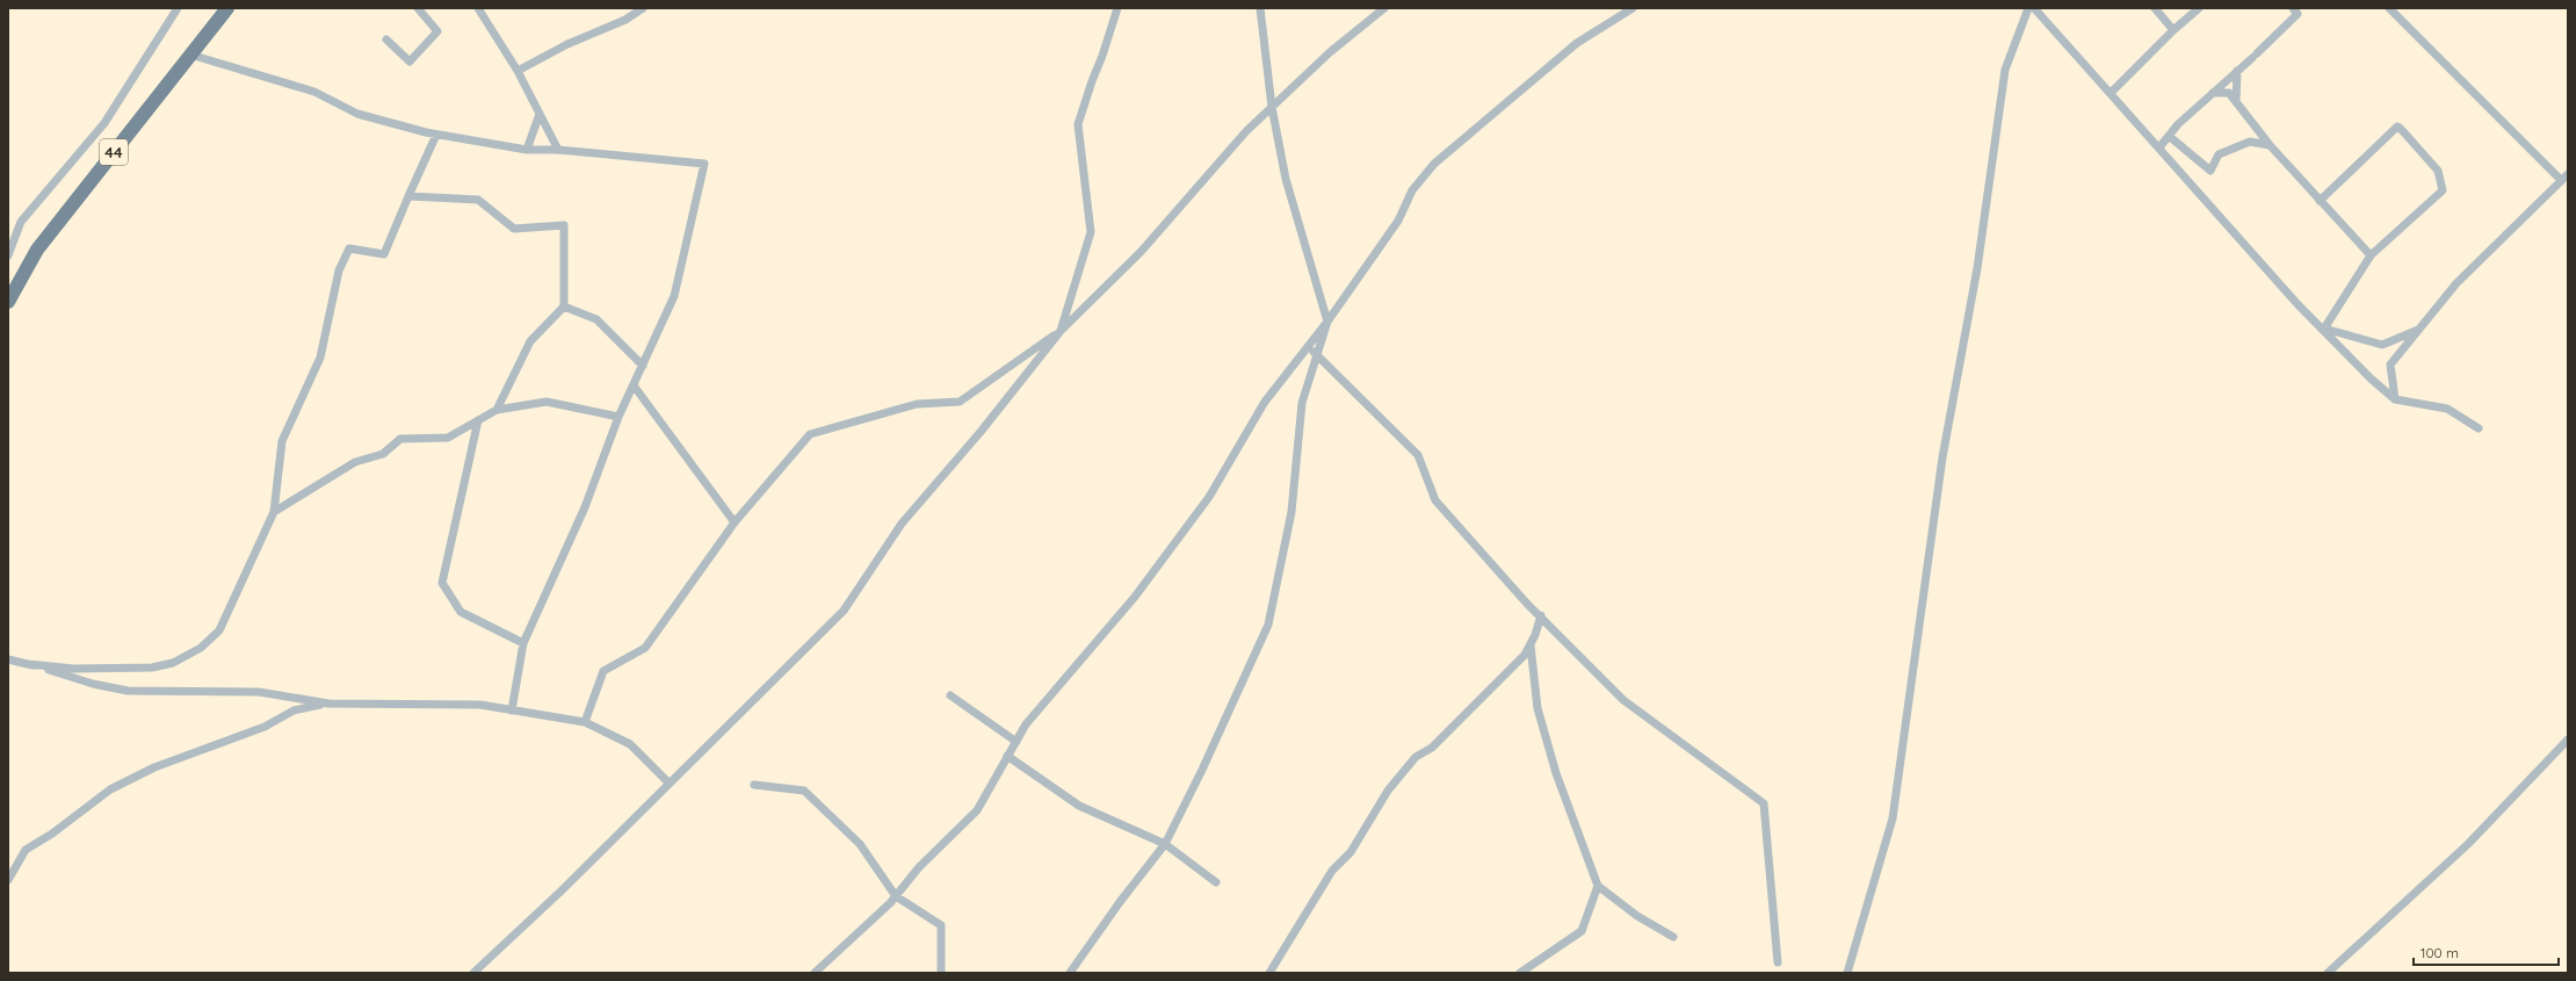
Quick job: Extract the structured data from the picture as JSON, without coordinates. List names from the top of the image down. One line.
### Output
{"streets":{"main road":["44"]},"scale_bar":"100 m"}
